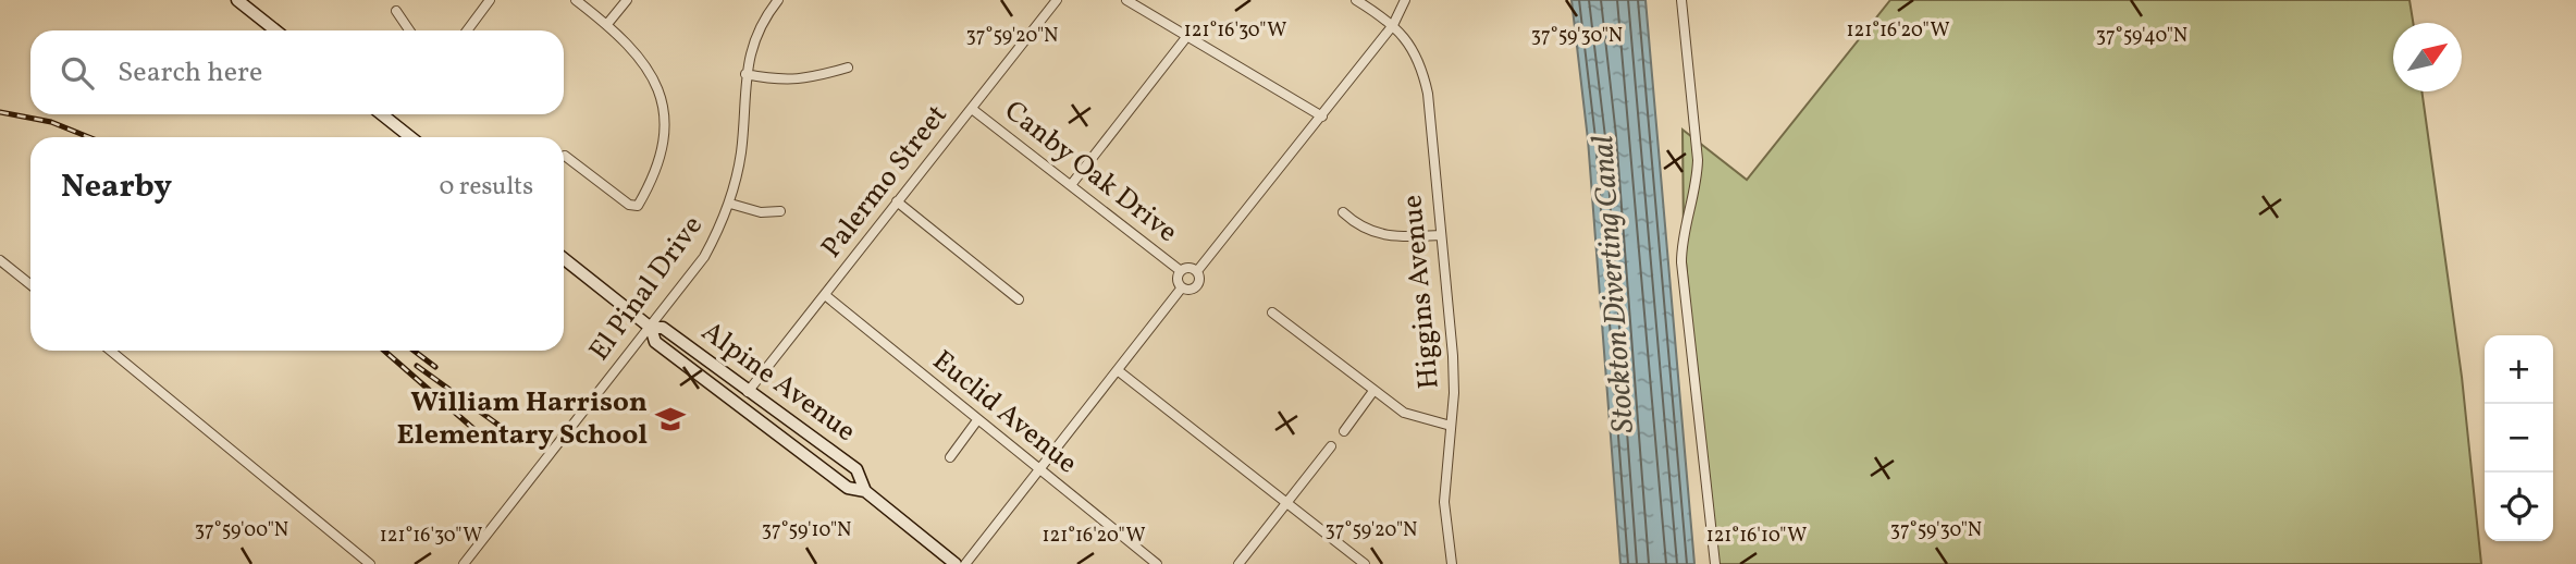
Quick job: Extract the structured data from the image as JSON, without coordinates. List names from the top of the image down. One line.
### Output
{"streets":{"street":["Canby Oak Drive","Palermo Street","El Pinal Drive","Higgins Avenue","Alpine Avenue","Euclid Avenue"]},"crossings":[["Canby Oak Drive","Palermo Street"],["Palermo Street","Alpine Avenue"],["Palermo Street","Euclid Avenue"],["El Pinal Drive","Alpine Avenue"]],"water":["Stockton Diverting Canal"],"places":{"school or university":["William Harrison Elementary School"]},"north":"top right","page":{"search":"Search here","heading":["Nearby","0 results"],"map_buttons":["+","−"]},"coordinates":["121°16'30\"W","121°16'20\"W","37°59'20\"N","37°59'30\"N","37°59'40\"N","37°59'00\"N","37°59'10\"N","121°16'10\"W"]}
